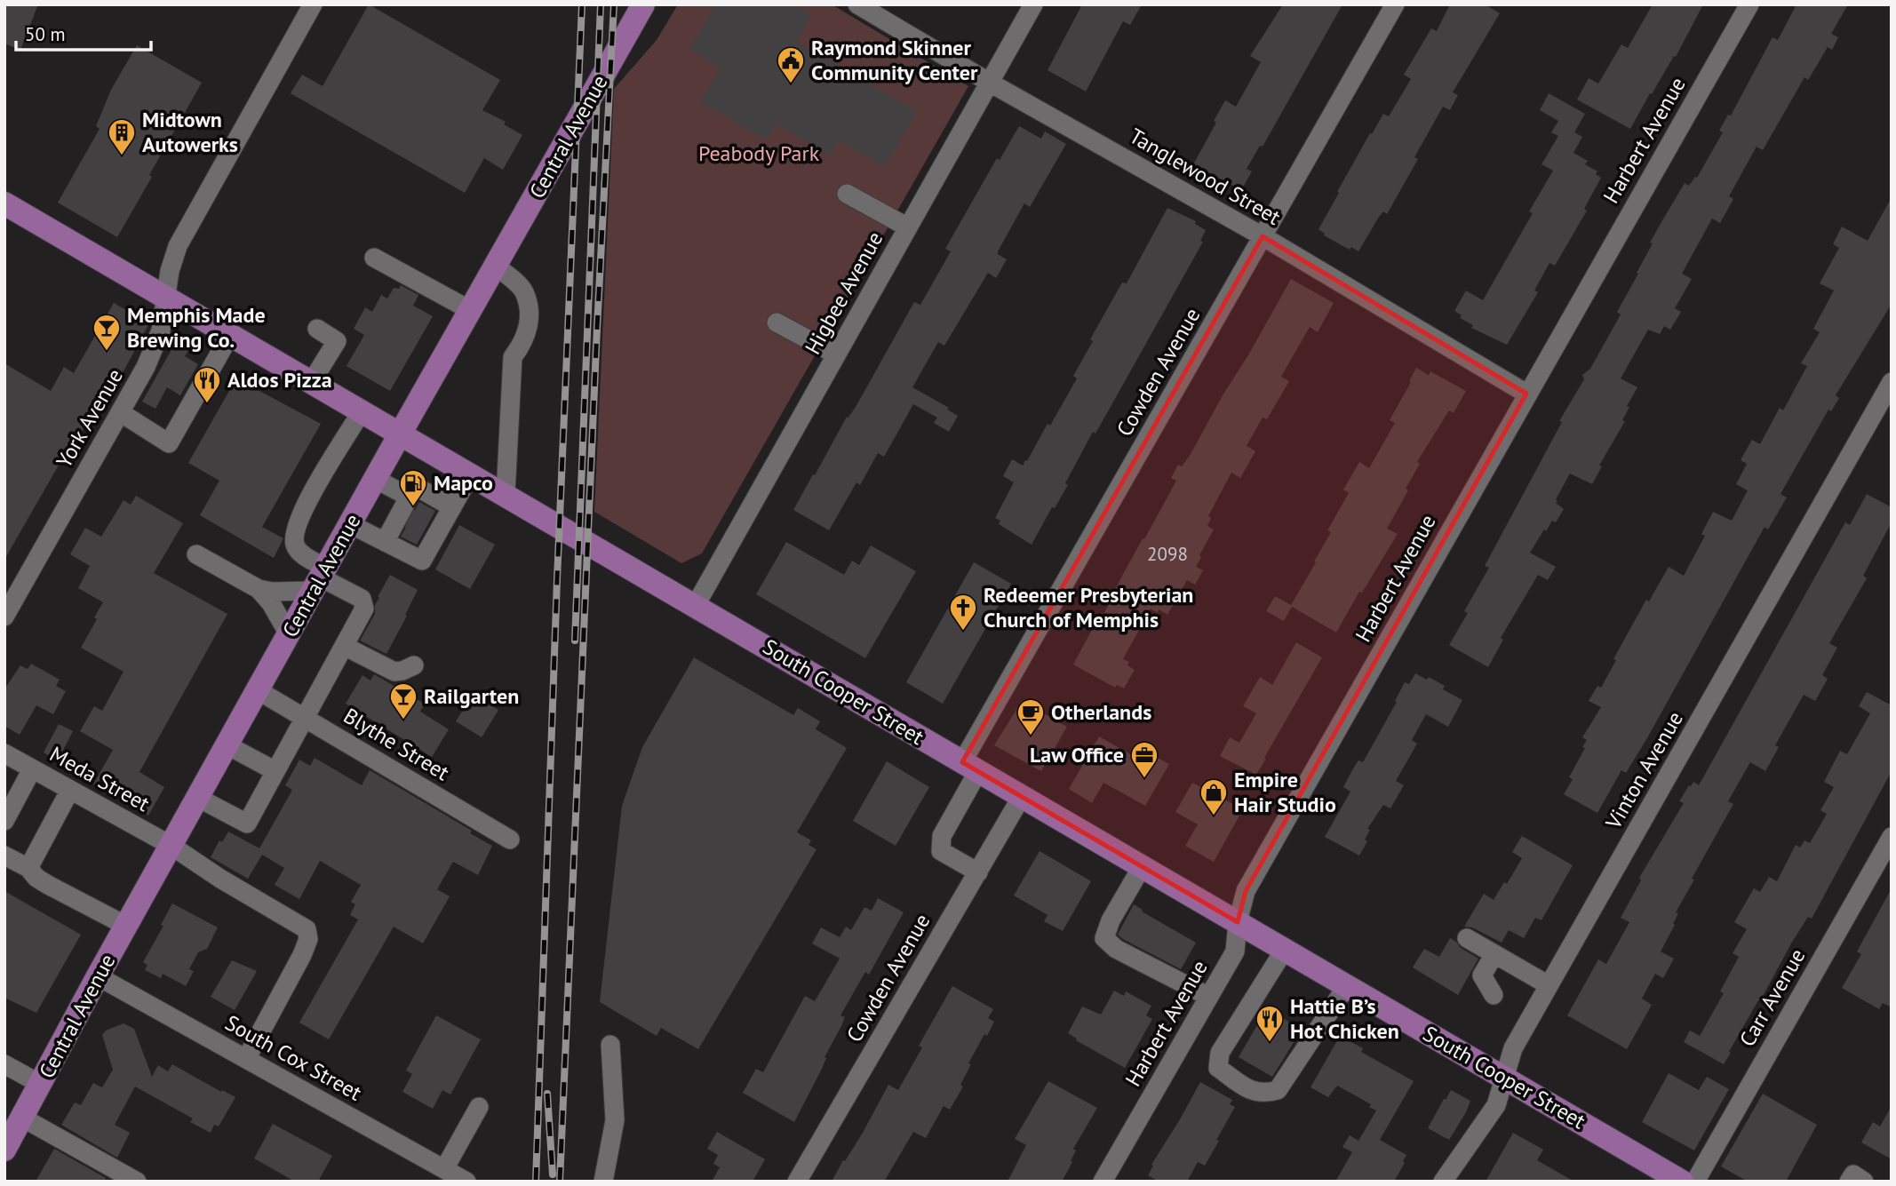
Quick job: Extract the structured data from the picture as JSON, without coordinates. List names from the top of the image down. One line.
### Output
{"streets":{"main road":["Central Avenue","South Cooper Street"],"street":["Harbert Avenue","Tanglewood Street","Higbee Avenue","Cowden Avenue","York Avenue","Blythe Street","Vinton Avenue","Meda Street","Carr Avenue","South Cox Street"]},"crossings":[["Central Avenue","South Cooper Street"],["Central Avenue","Blythe Street"],["Central Avenue","Meda Street"],["Central Avenue","South Cox Street"],["Harbert Avenue","Tanglewood Street"],["Harbert Avenue","South Cooper Street"],["Tanglewood Street","Higbee Avenue"],["Tanglewood Street","Cowden Avenue"],["Higbee Avenue","South Cooper Street"],["Cowden Avenue","South Cooper Street"],["York Avenue","South Cooper Street"],["South Cooper Street","Vinton Avenue"],["Meda Street","South Cox Street"]],"parks":["Peabody Park"],"places":{"public building":["Raymond Skinner Community Center"],"building":["Midtown Autowerks"],"bar":["Memphis Made Brewing Co.","Railgarten"],"restaurant":["Aldos Pizza","Hattie B’s Hot Chicken"],"fuel station":["Mapco"],"church":["Redeemer Presbyterian Church of Memphis"],"cafe":["Otherlands"],"office":["Law Office"],"shop":["Empire Hair Studio"]},"house_numbers":["2098"],"scale_bar":"50 m"}
